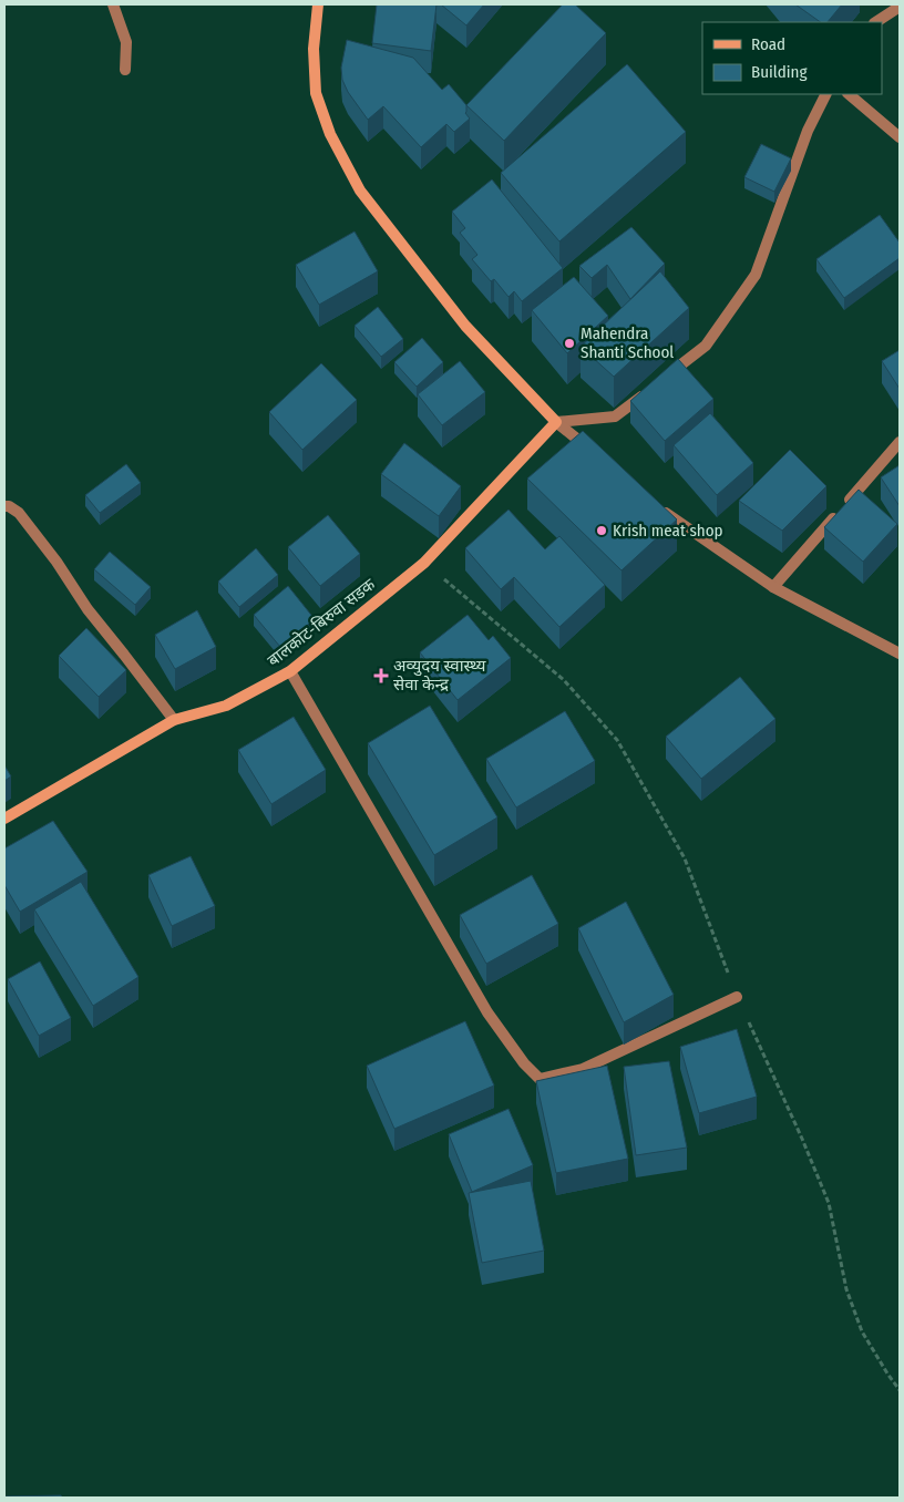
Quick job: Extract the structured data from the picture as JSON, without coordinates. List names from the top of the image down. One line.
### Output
{"streets":{"main road":["बालकोट-बिरुवा सडक"]},"places":{"other":["Mahendra Shanti School","Krish meat shop"],"health":["अव्युदय स्वास्थ्य सेवा केन्द्र"]},"legend":["Road","Building"]}
